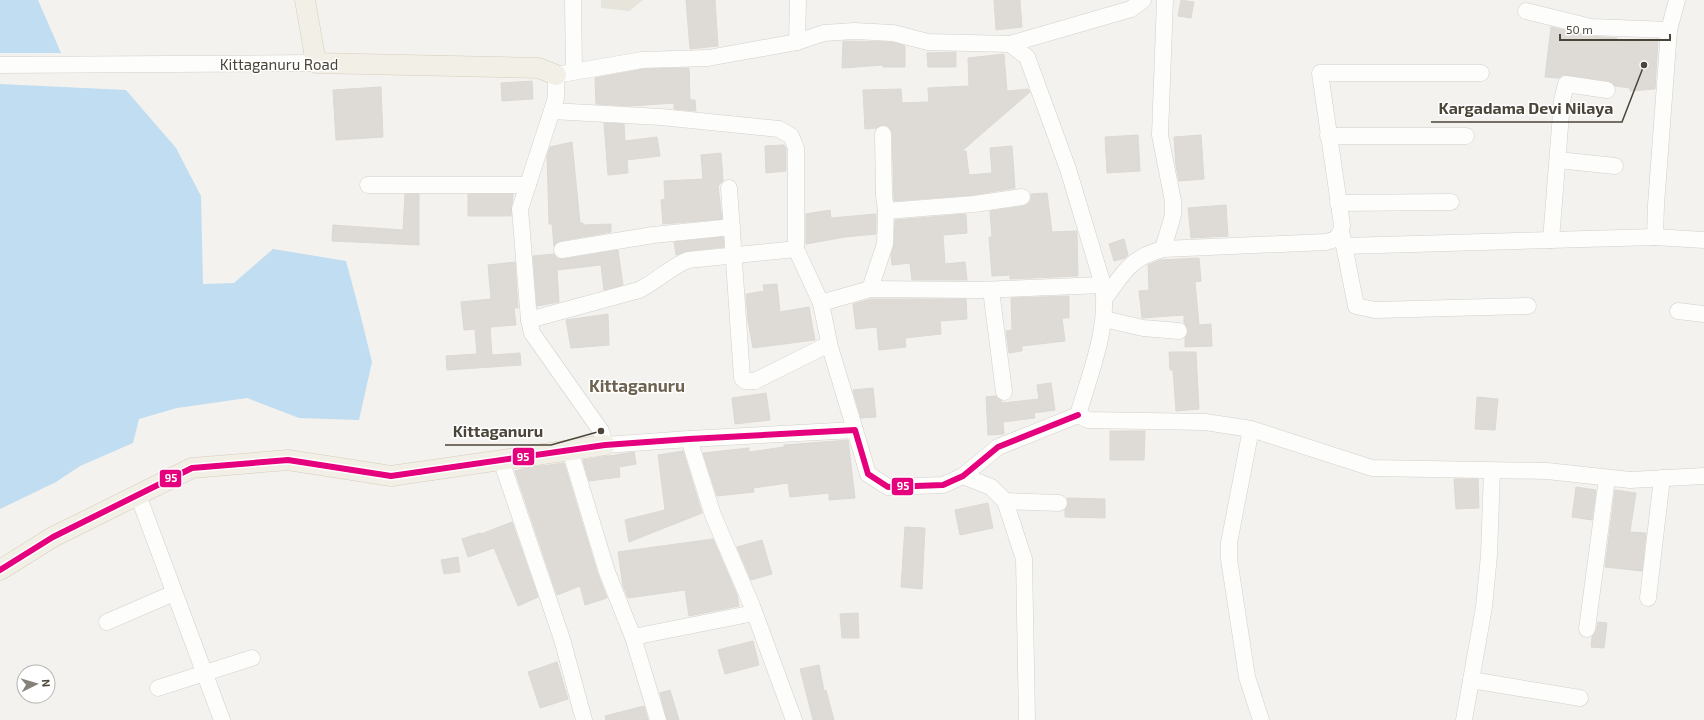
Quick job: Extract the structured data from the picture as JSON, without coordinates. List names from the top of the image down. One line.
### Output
{"streets":{"main road":["Kittaganuru Road"]},"districts":["Kittaganuru"],"places":["Kargadama Devi Nilaya","Kittaganuru"],"lines":["transit line 95"],"scale_bar":"50 m","north":"right"}
